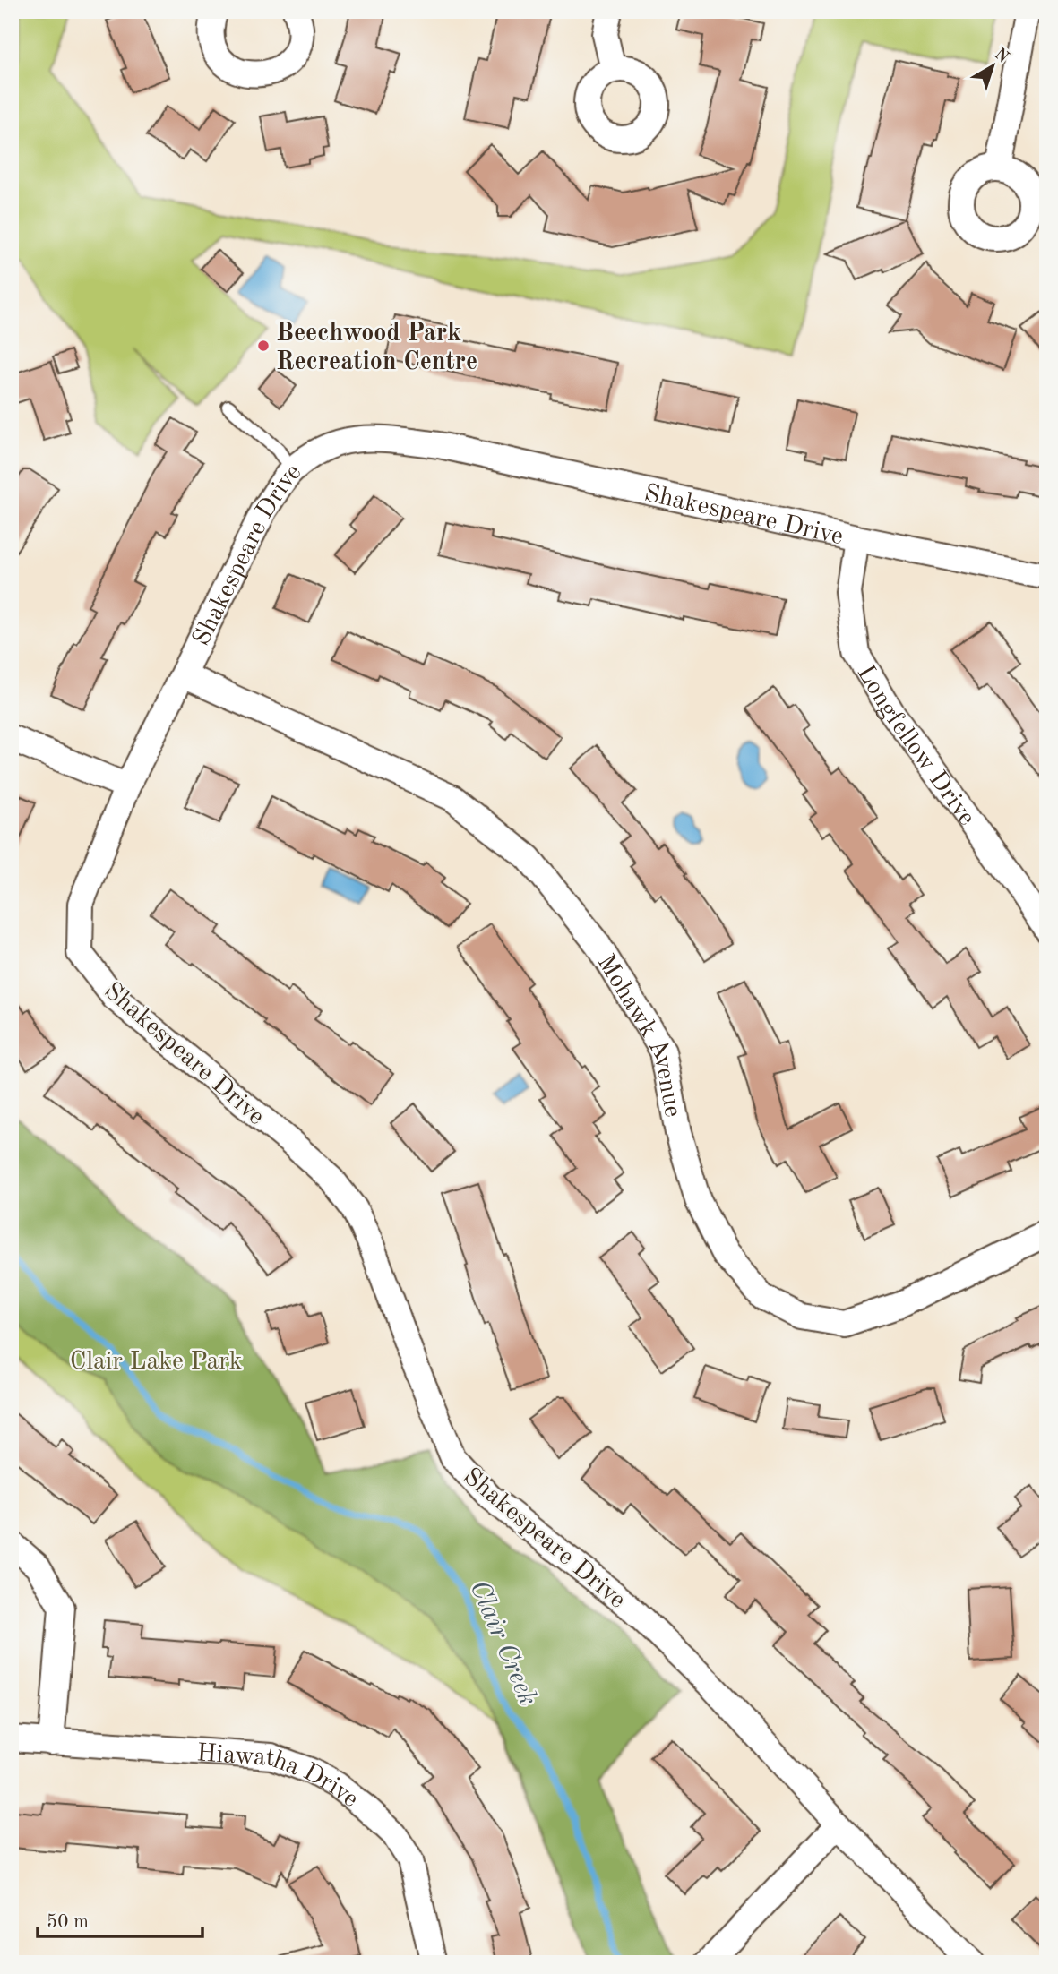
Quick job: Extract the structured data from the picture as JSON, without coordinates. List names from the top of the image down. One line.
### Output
{"streets":{"street":["Shakespeare Drive","Longfellow Drive","Mohawk Avenue","Hiawatha Drive"]},"crossings":[["Shakespeare Drive","Longfellow Drive"],["Shakespeare Drive","Mohawk Avenue"]],"water":["Clair Creek"],"parks":["Clair Lake Park"],"places":["Beechwood Park Recreation Centre"],"scale_bar":"50 m","north":"top right"}
